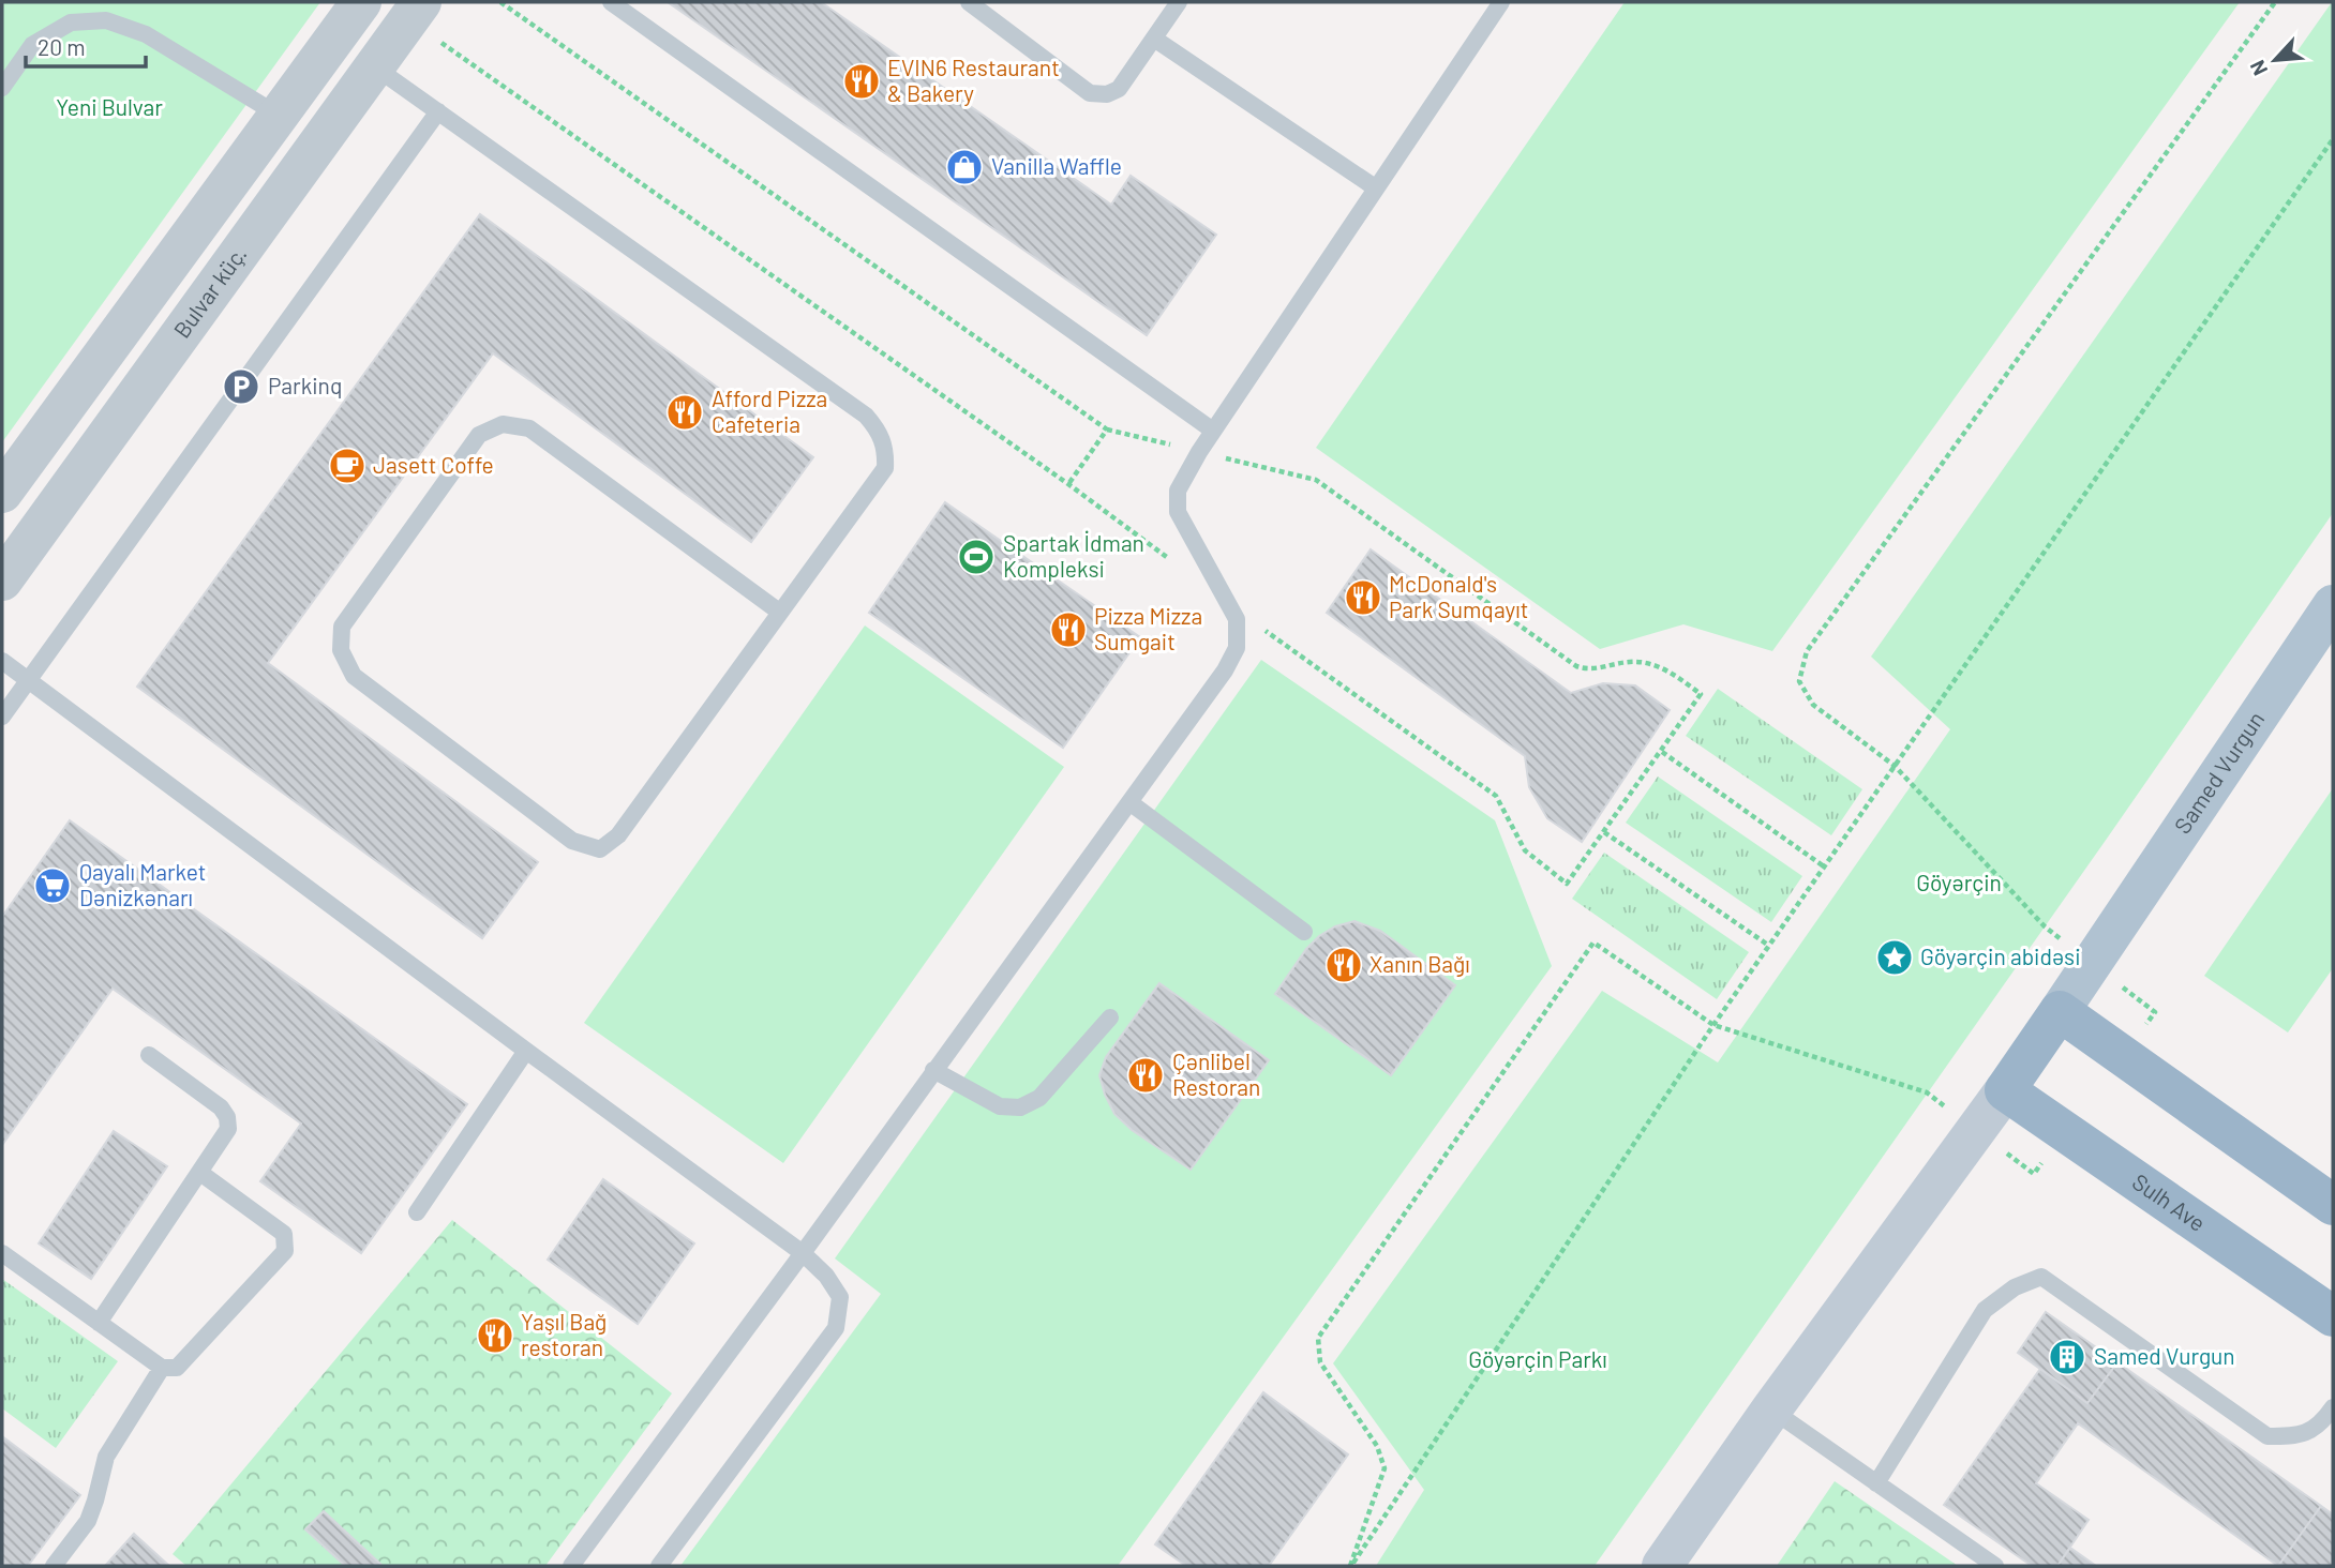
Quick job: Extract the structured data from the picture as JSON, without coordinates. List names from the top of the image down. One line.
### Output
{"streets":{"highway":["Samed Vurgun","Sulh Ave"],"street":["Bulvar küç."]},"crossings":[["Samed Vurgun","Sulh Ave"]],"parks":["Yeni Bulvar","Göyərçin","Göyərçin Parkı"],"places":{"restaurant":["EVIN6 Restaurant & Bakery","Afford Pizza Cafeteria","McDonald's Park Sumqayıt","Pizza Mizza Sumgait","Xanın Bağı","Çənlibel Restoran","Yaşıl Bağ restoran"],"shop":["Vanilla Waffle"],"parking":["Parkinq"],"cafe":["Jasett Coffe"],"sports":["Spartak İdman Kompleksi"],"supermarket":["Qayalı Market Dənizkənarı"],"place":["Göyərçin abidəsi"],"building":["Samed Vurgun"]},"scale_bar":"20 m","north":"bottom left"}
